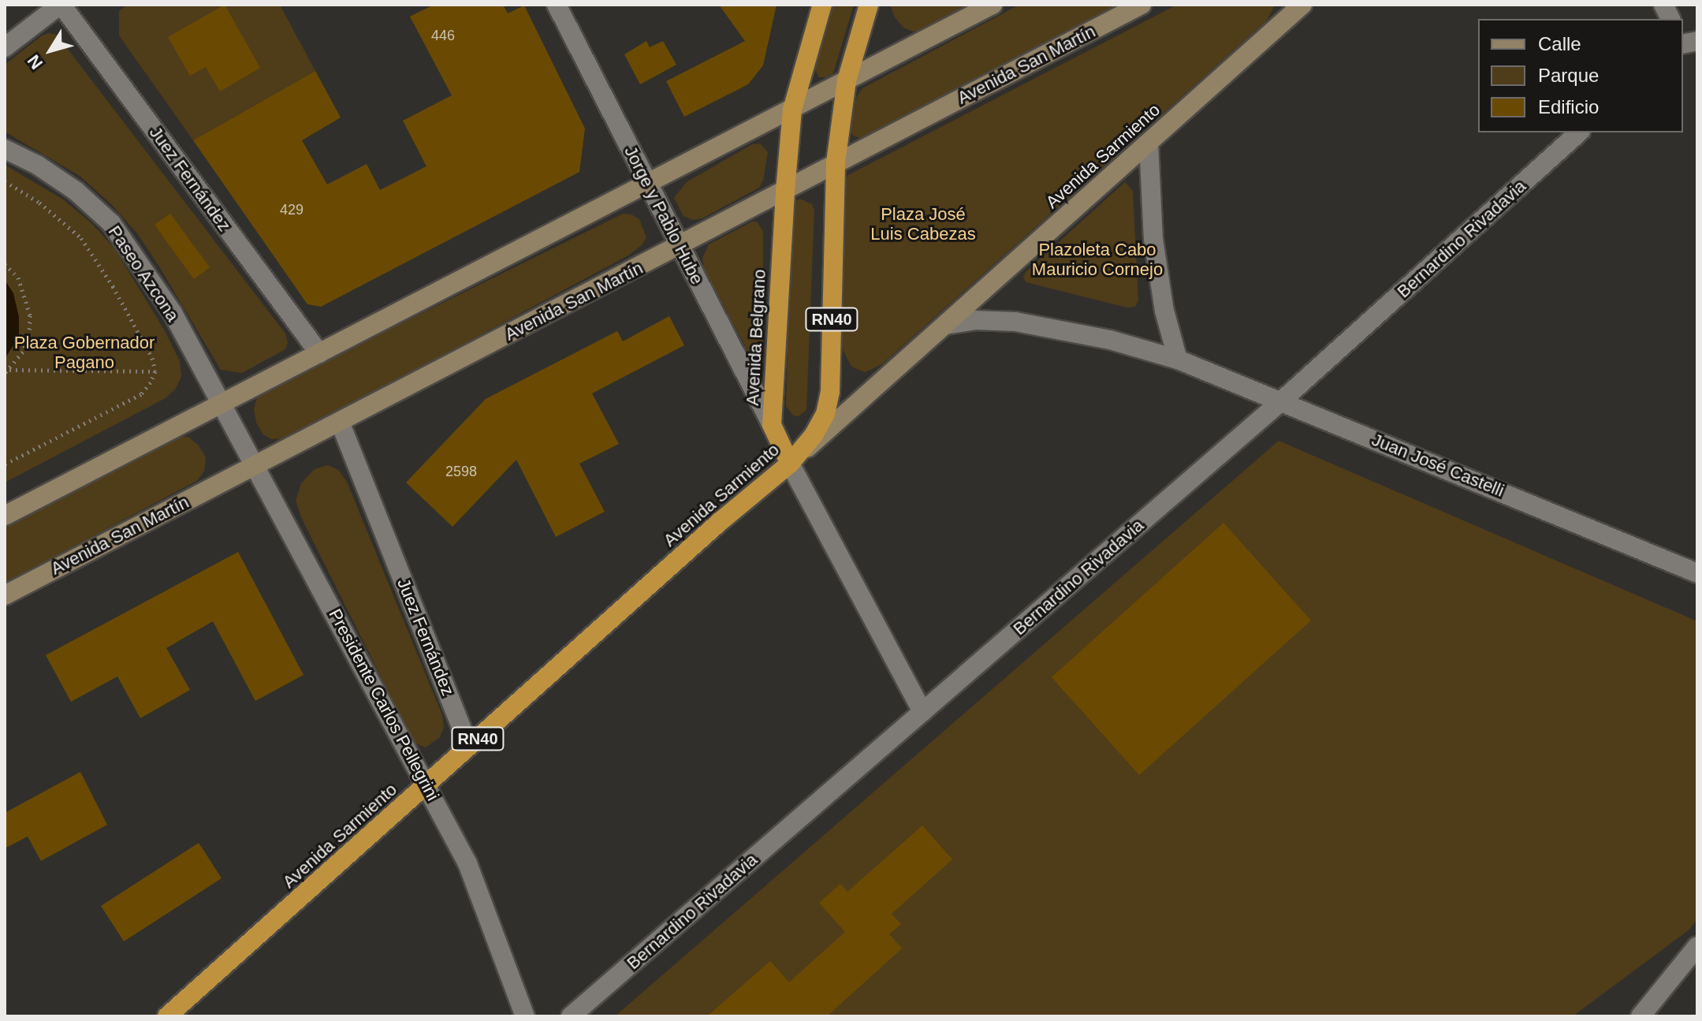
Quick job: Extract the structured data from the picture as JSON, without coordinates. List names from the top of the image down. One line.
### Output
{"streets":{"highway":["Avenida Sarmiento","RN40","Avenida Belgrano"],"main road":["Avenida San Martín"],"street":["Juez Fernández","Jorge y Pablo Hube","Bernardino Rivadavia","Paseo Azcona","Juan José Castelli","Presidente Carlos Pellegrini"]},"crossings":[["Avenida San Martín","Juez Fernández"],["Avenida San Martín","Jorge y Pablo Hube"],["Avenida San Martín","RN40"],["Avenida San Martín","Avenida Belgrano"],["Avenida San Martín","Presidente Carlos Pellegrini"],["Avenida Sarmiento","Juez Fernández"],["Avenida Sarmiento","RN40"],["Avenida Sarmiento","Avenida Belgrano"],["Avenida Sarmiento","Juan José Castelli"],["Avenida Sarmiento","Presidente Carlos Pellegrini"],["Jorge y Pablo Hube","Avenida Belgrano"],["Bernardino Rivadavia","Juan José Castelli"],["Paseo Azcona","Presidente Carlos Pellegrini"],["RN40","Avenida Belgrano"]],"parks":["Plaza José Luis Cabezas","Plazoleta Cabo Mauricio Cornejo","Plaza Gobernador Pagano"],"house_numbers":["446","429","2598"],"legend":["Calle","Parque","Edificio"],"north":"bottom left"}
